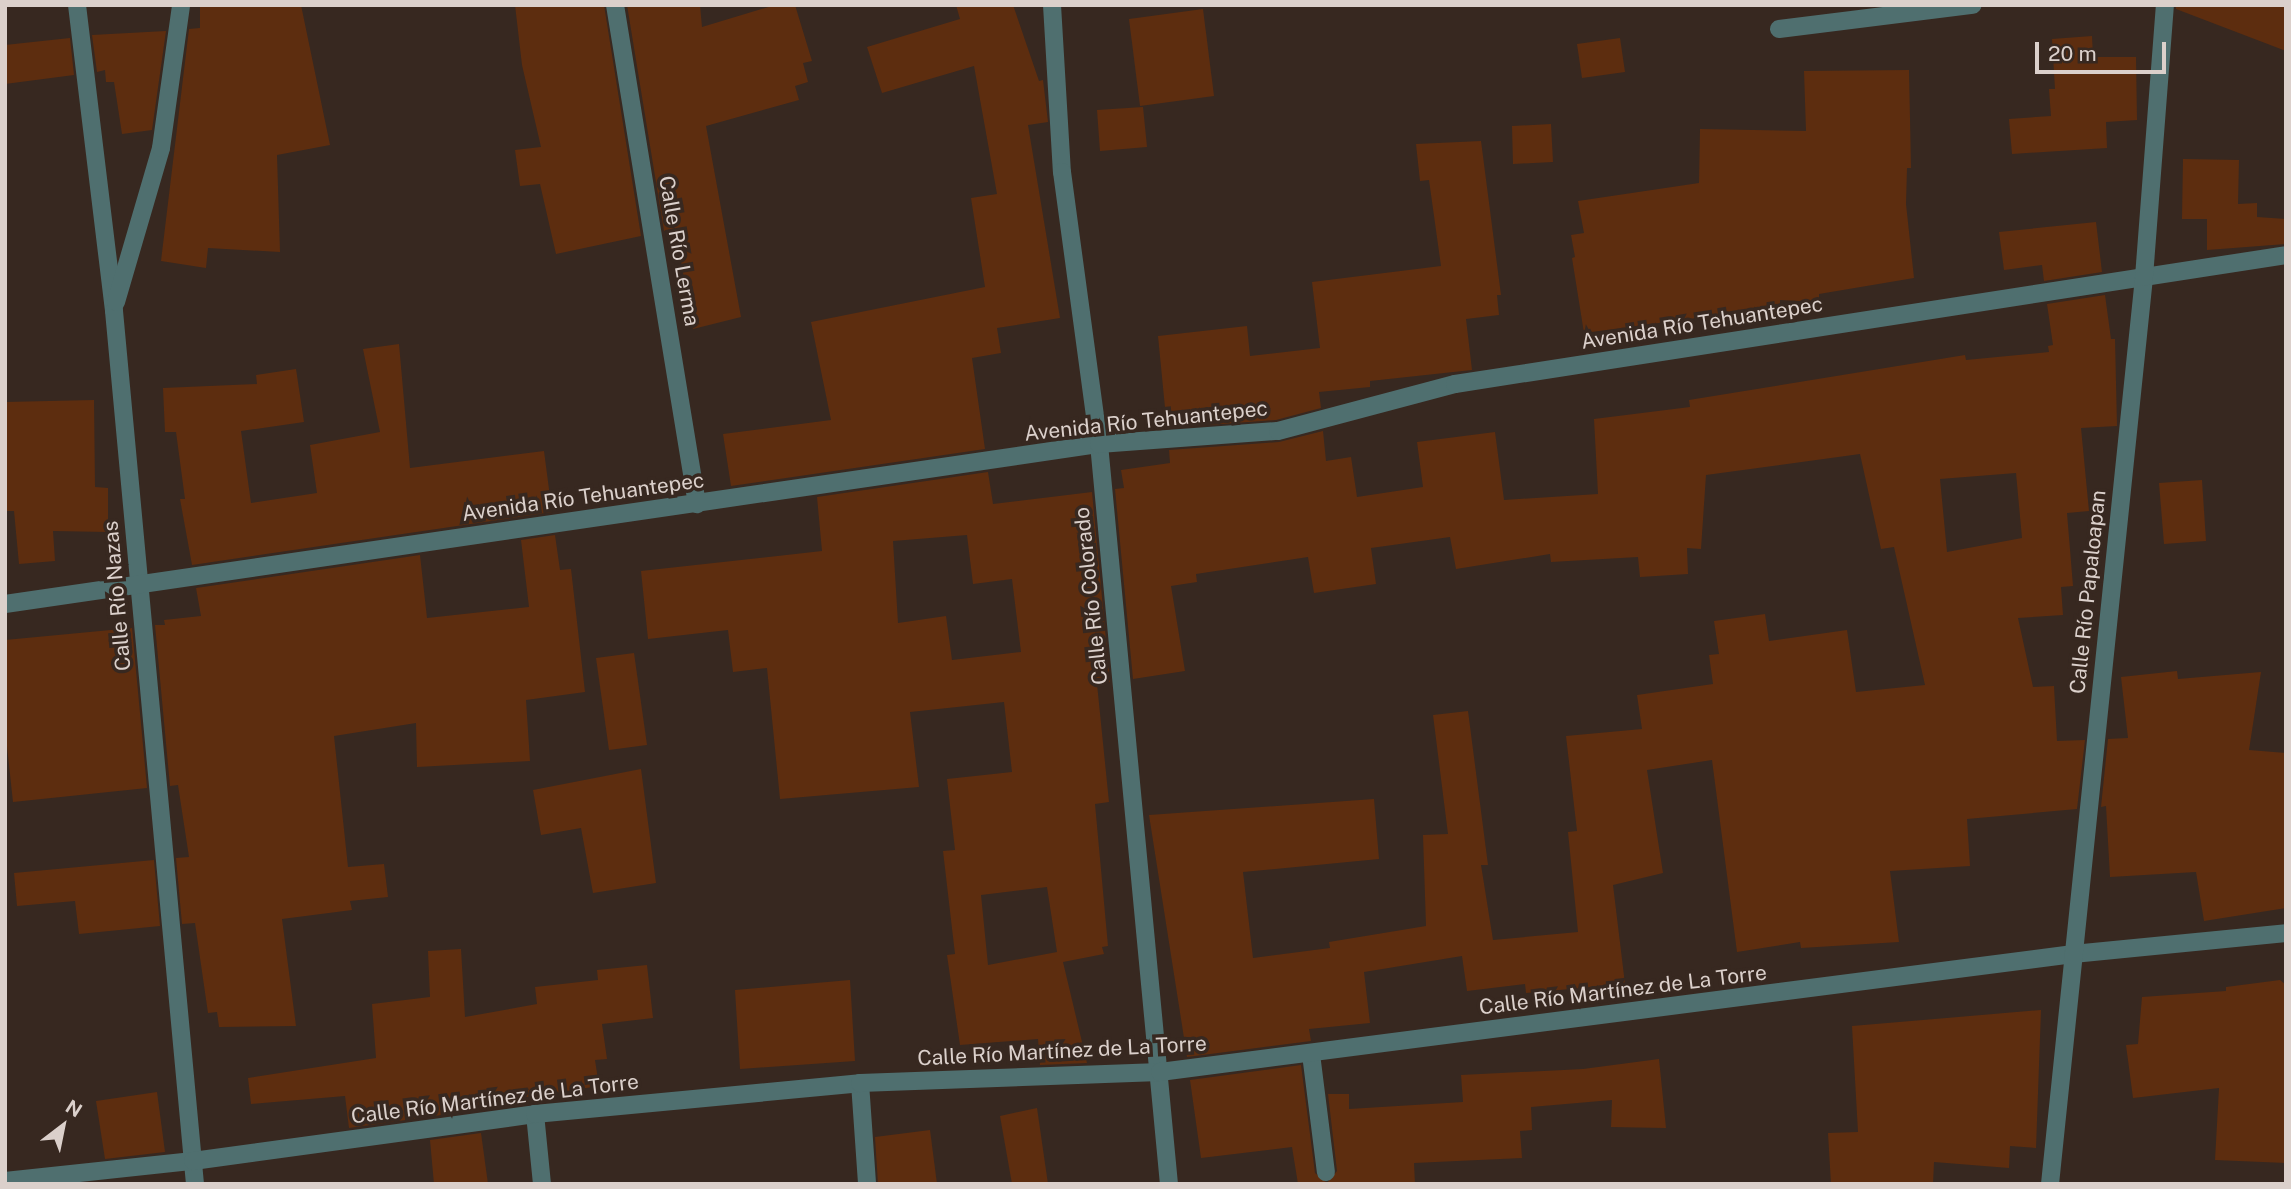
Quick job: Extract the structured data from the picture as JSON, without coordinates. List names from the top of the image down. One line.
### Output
{"streets":{"street":["Calle Río Lerma","Avenida Río Tehuantepec","Calle Río Papaloapan","Calle Río Nazas","Calle Río Colorado","Calle Río Martínez de La Torre"]},"crossings":[["Calle Río Lerma","Avenida Río Tehuantepec"],["Avenida Río Tehuantepec","Calle Río Papaloapan"],["Avenida Río Tehuantepec","Calle Río Nazas"],["Avenida Río Tehuantepec","Calle Río Colorado"],["Calle Río Papaloapan","Calle Río Martínez de La Torre"],["Calle Río Nazas","Calle Río Martínez de La Torre"],["Calle Río Colorado","Calle Río Martínez de La Torre"]],"scale_bar":"20 m","north":"top right"}
